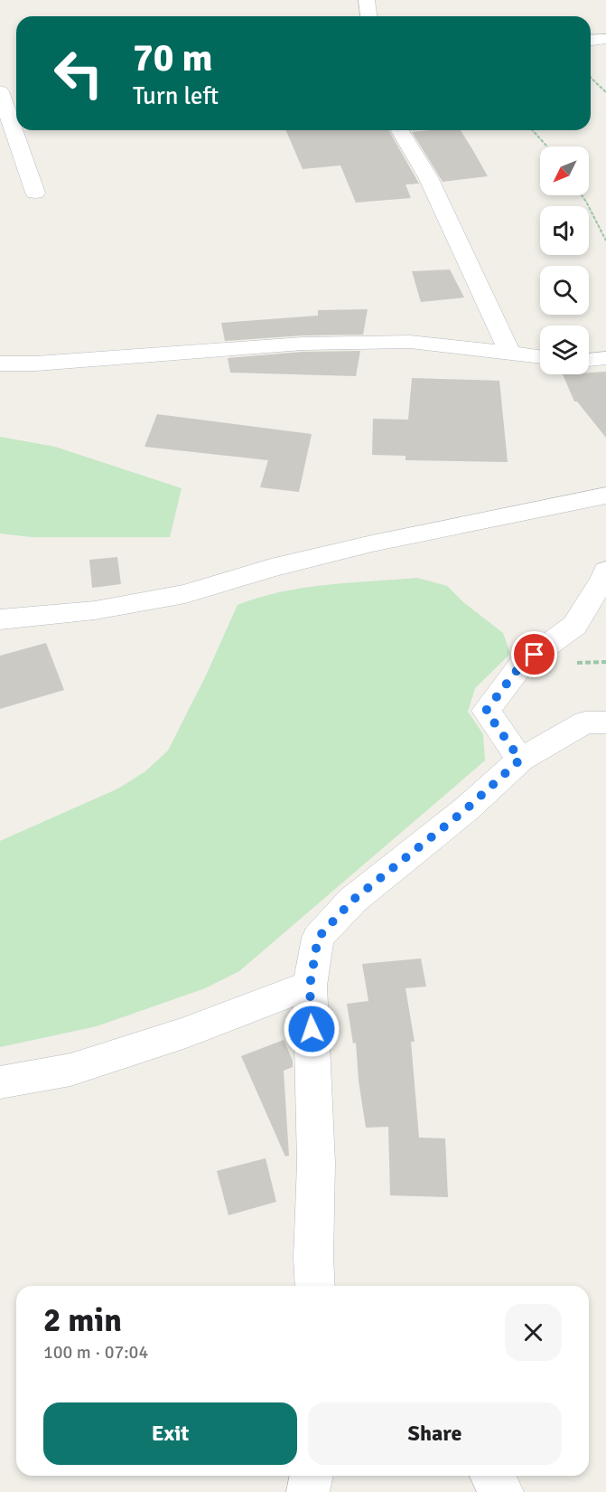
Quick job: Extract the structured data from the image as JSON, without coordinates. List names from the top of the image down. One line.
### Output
{"north":"bottom left","page":{"turn":["70 m","Turn left"],"heading":["2 min","100 m · 07:04"],"buttons":["Exit","Share"]}}
